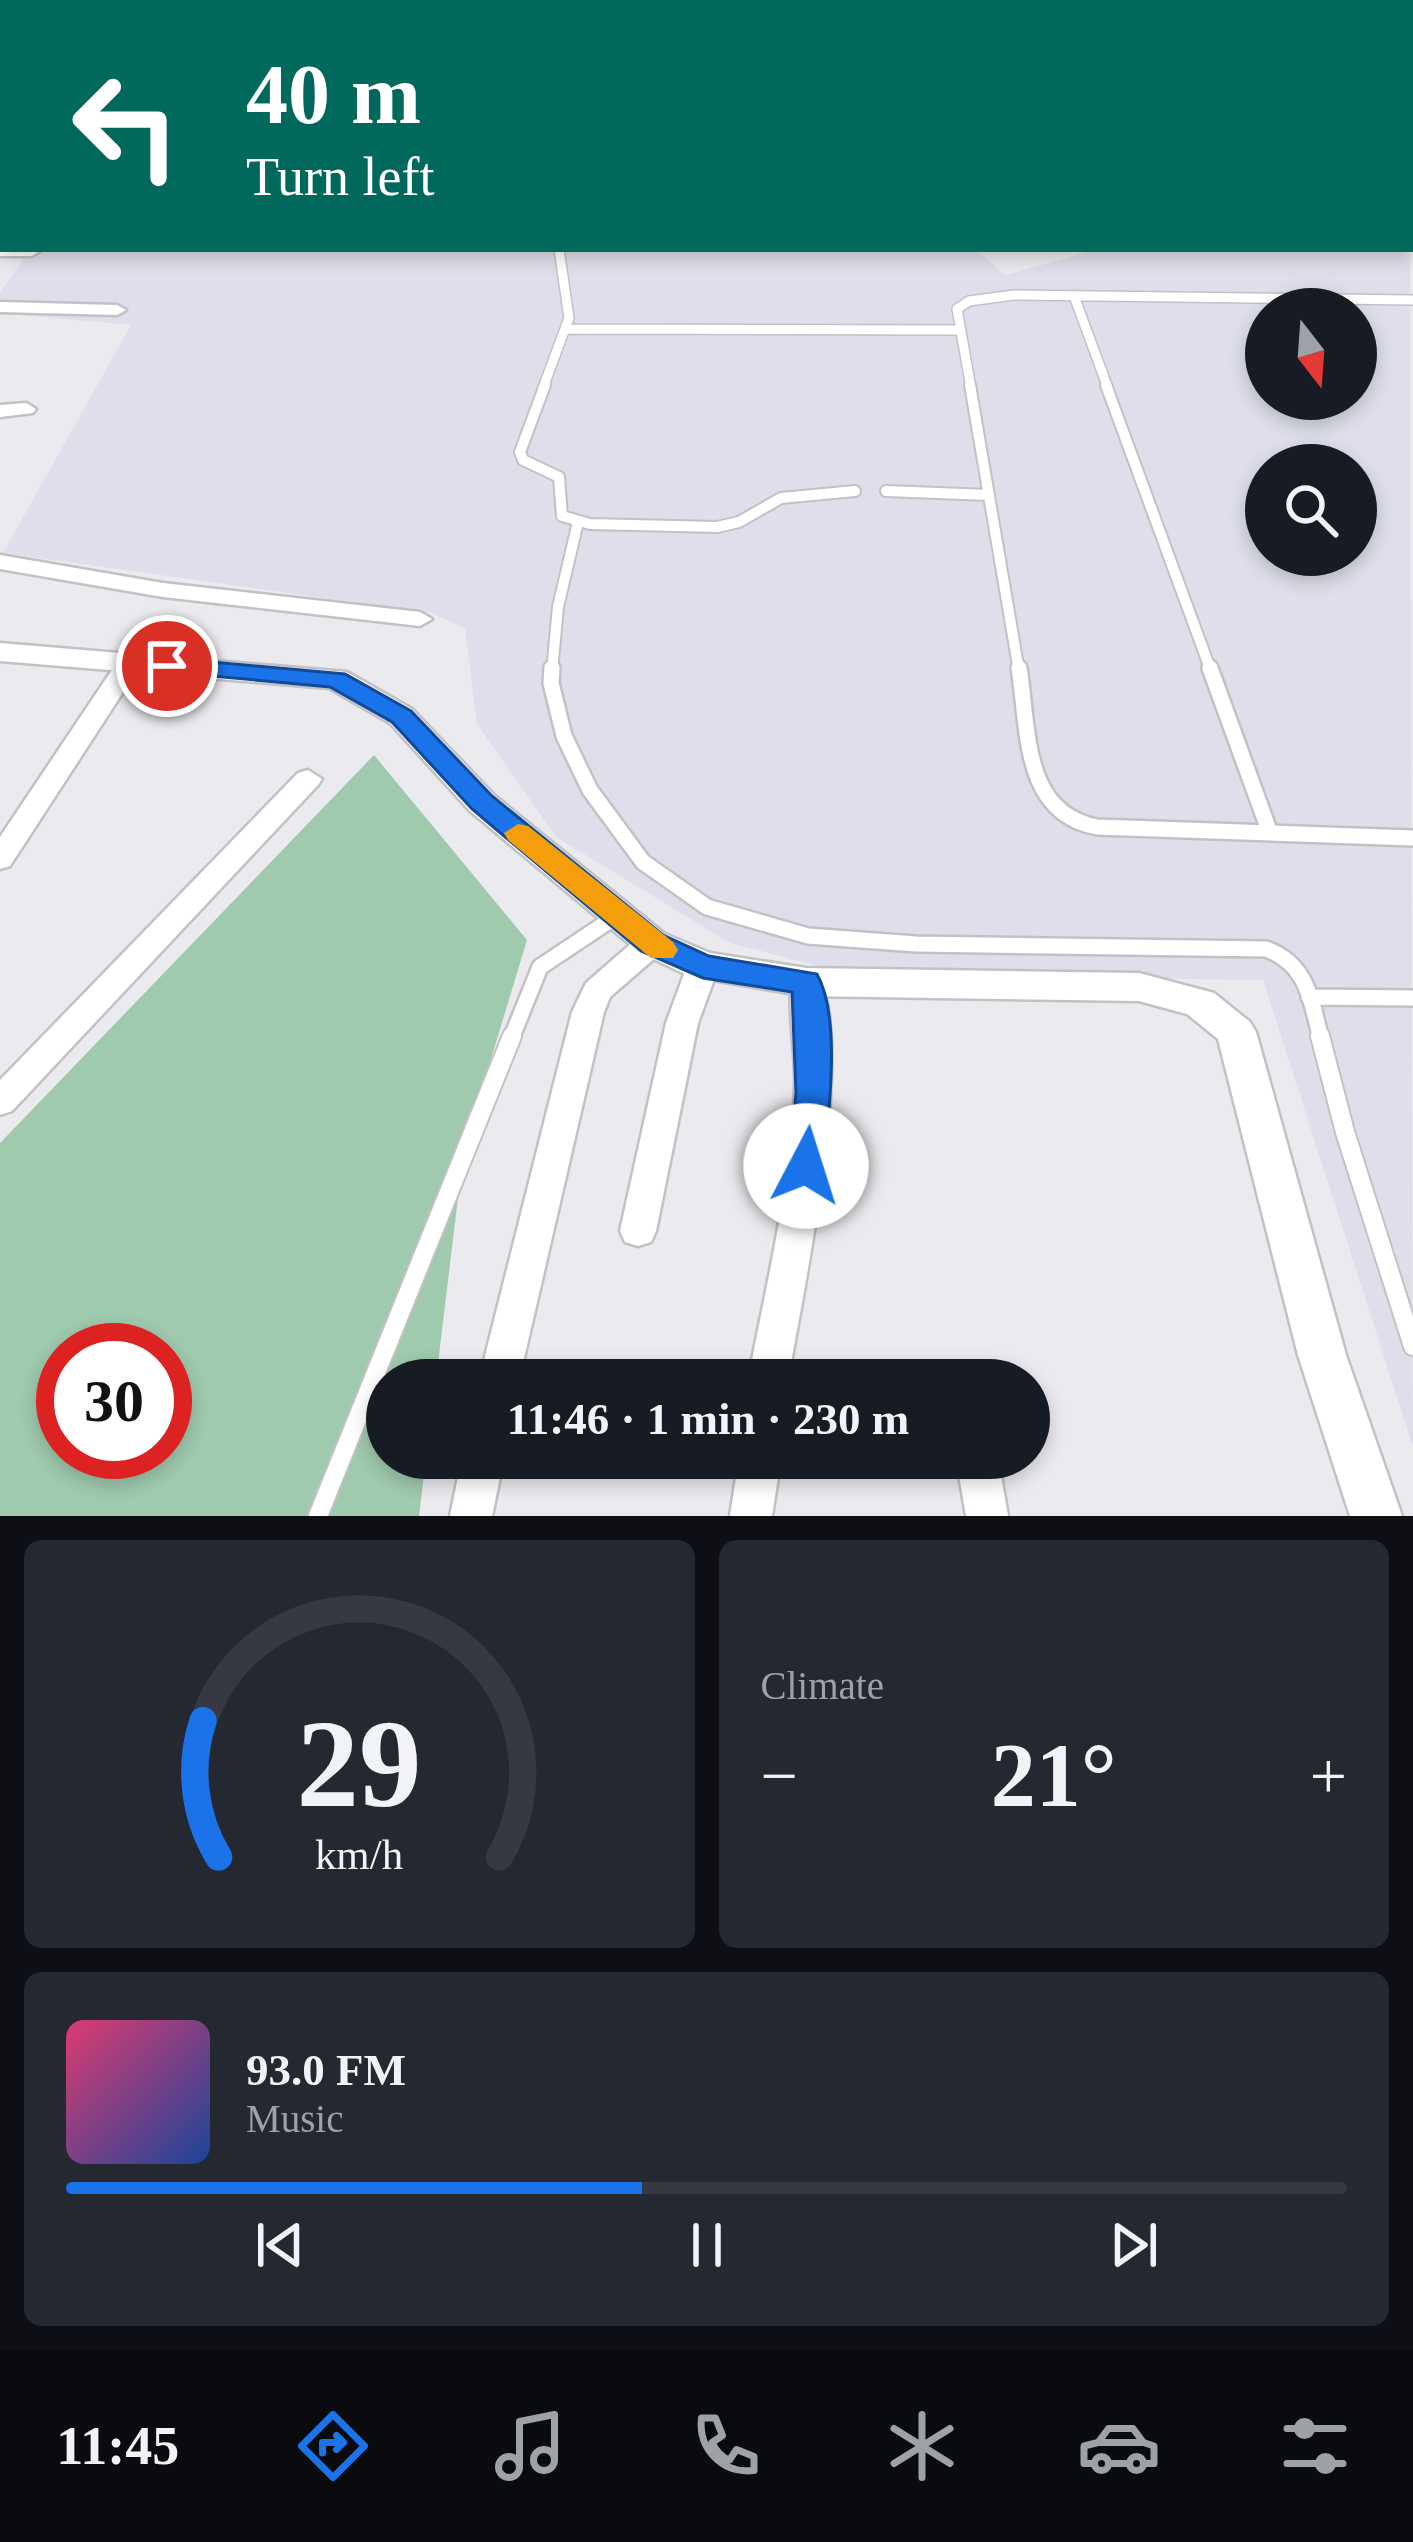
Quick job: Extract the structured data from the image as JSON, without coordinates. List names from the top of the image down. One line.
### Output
{"north":"bottom","page":{"turn":["40 m","Turn left"],"limit":"30","trip":"11:46 · 1 min · 230 m","tile":"Climate","heat":["−","21°","+"],"song":["93.0 FM","Music"],"tabs":"11:45","gauge":["29","km/h"]}}
